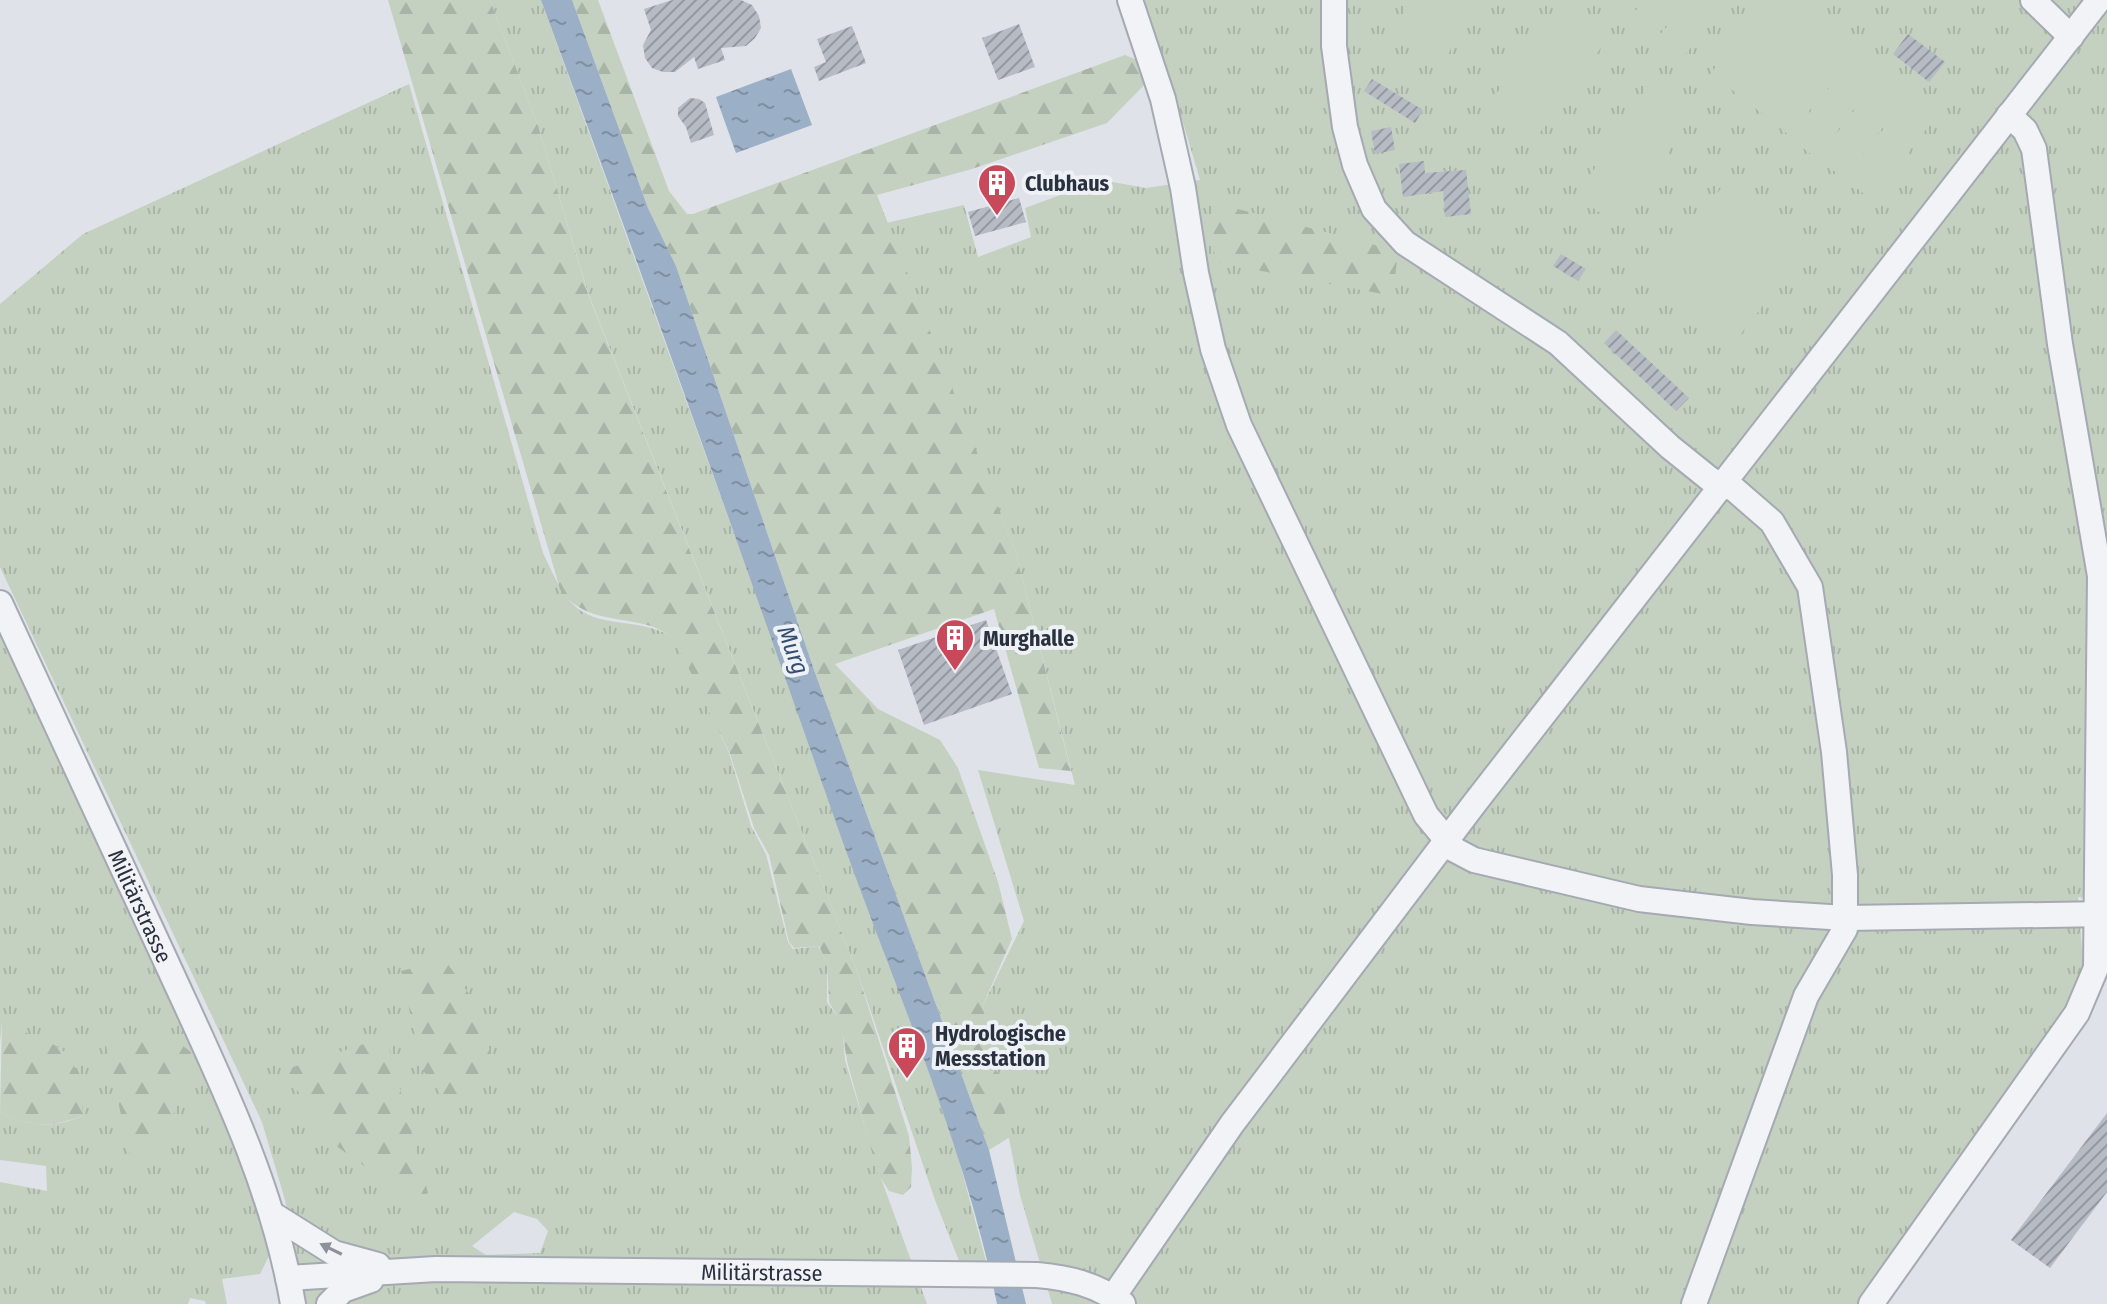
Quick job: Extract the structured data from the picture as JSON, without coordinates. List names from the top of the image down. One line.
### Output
{"streets":{"street":["Militärstrasse"]},"water":["Murg"],"places":{"building":["Clubhaus","Murghalle","Hydrologische Messstation"]}}
